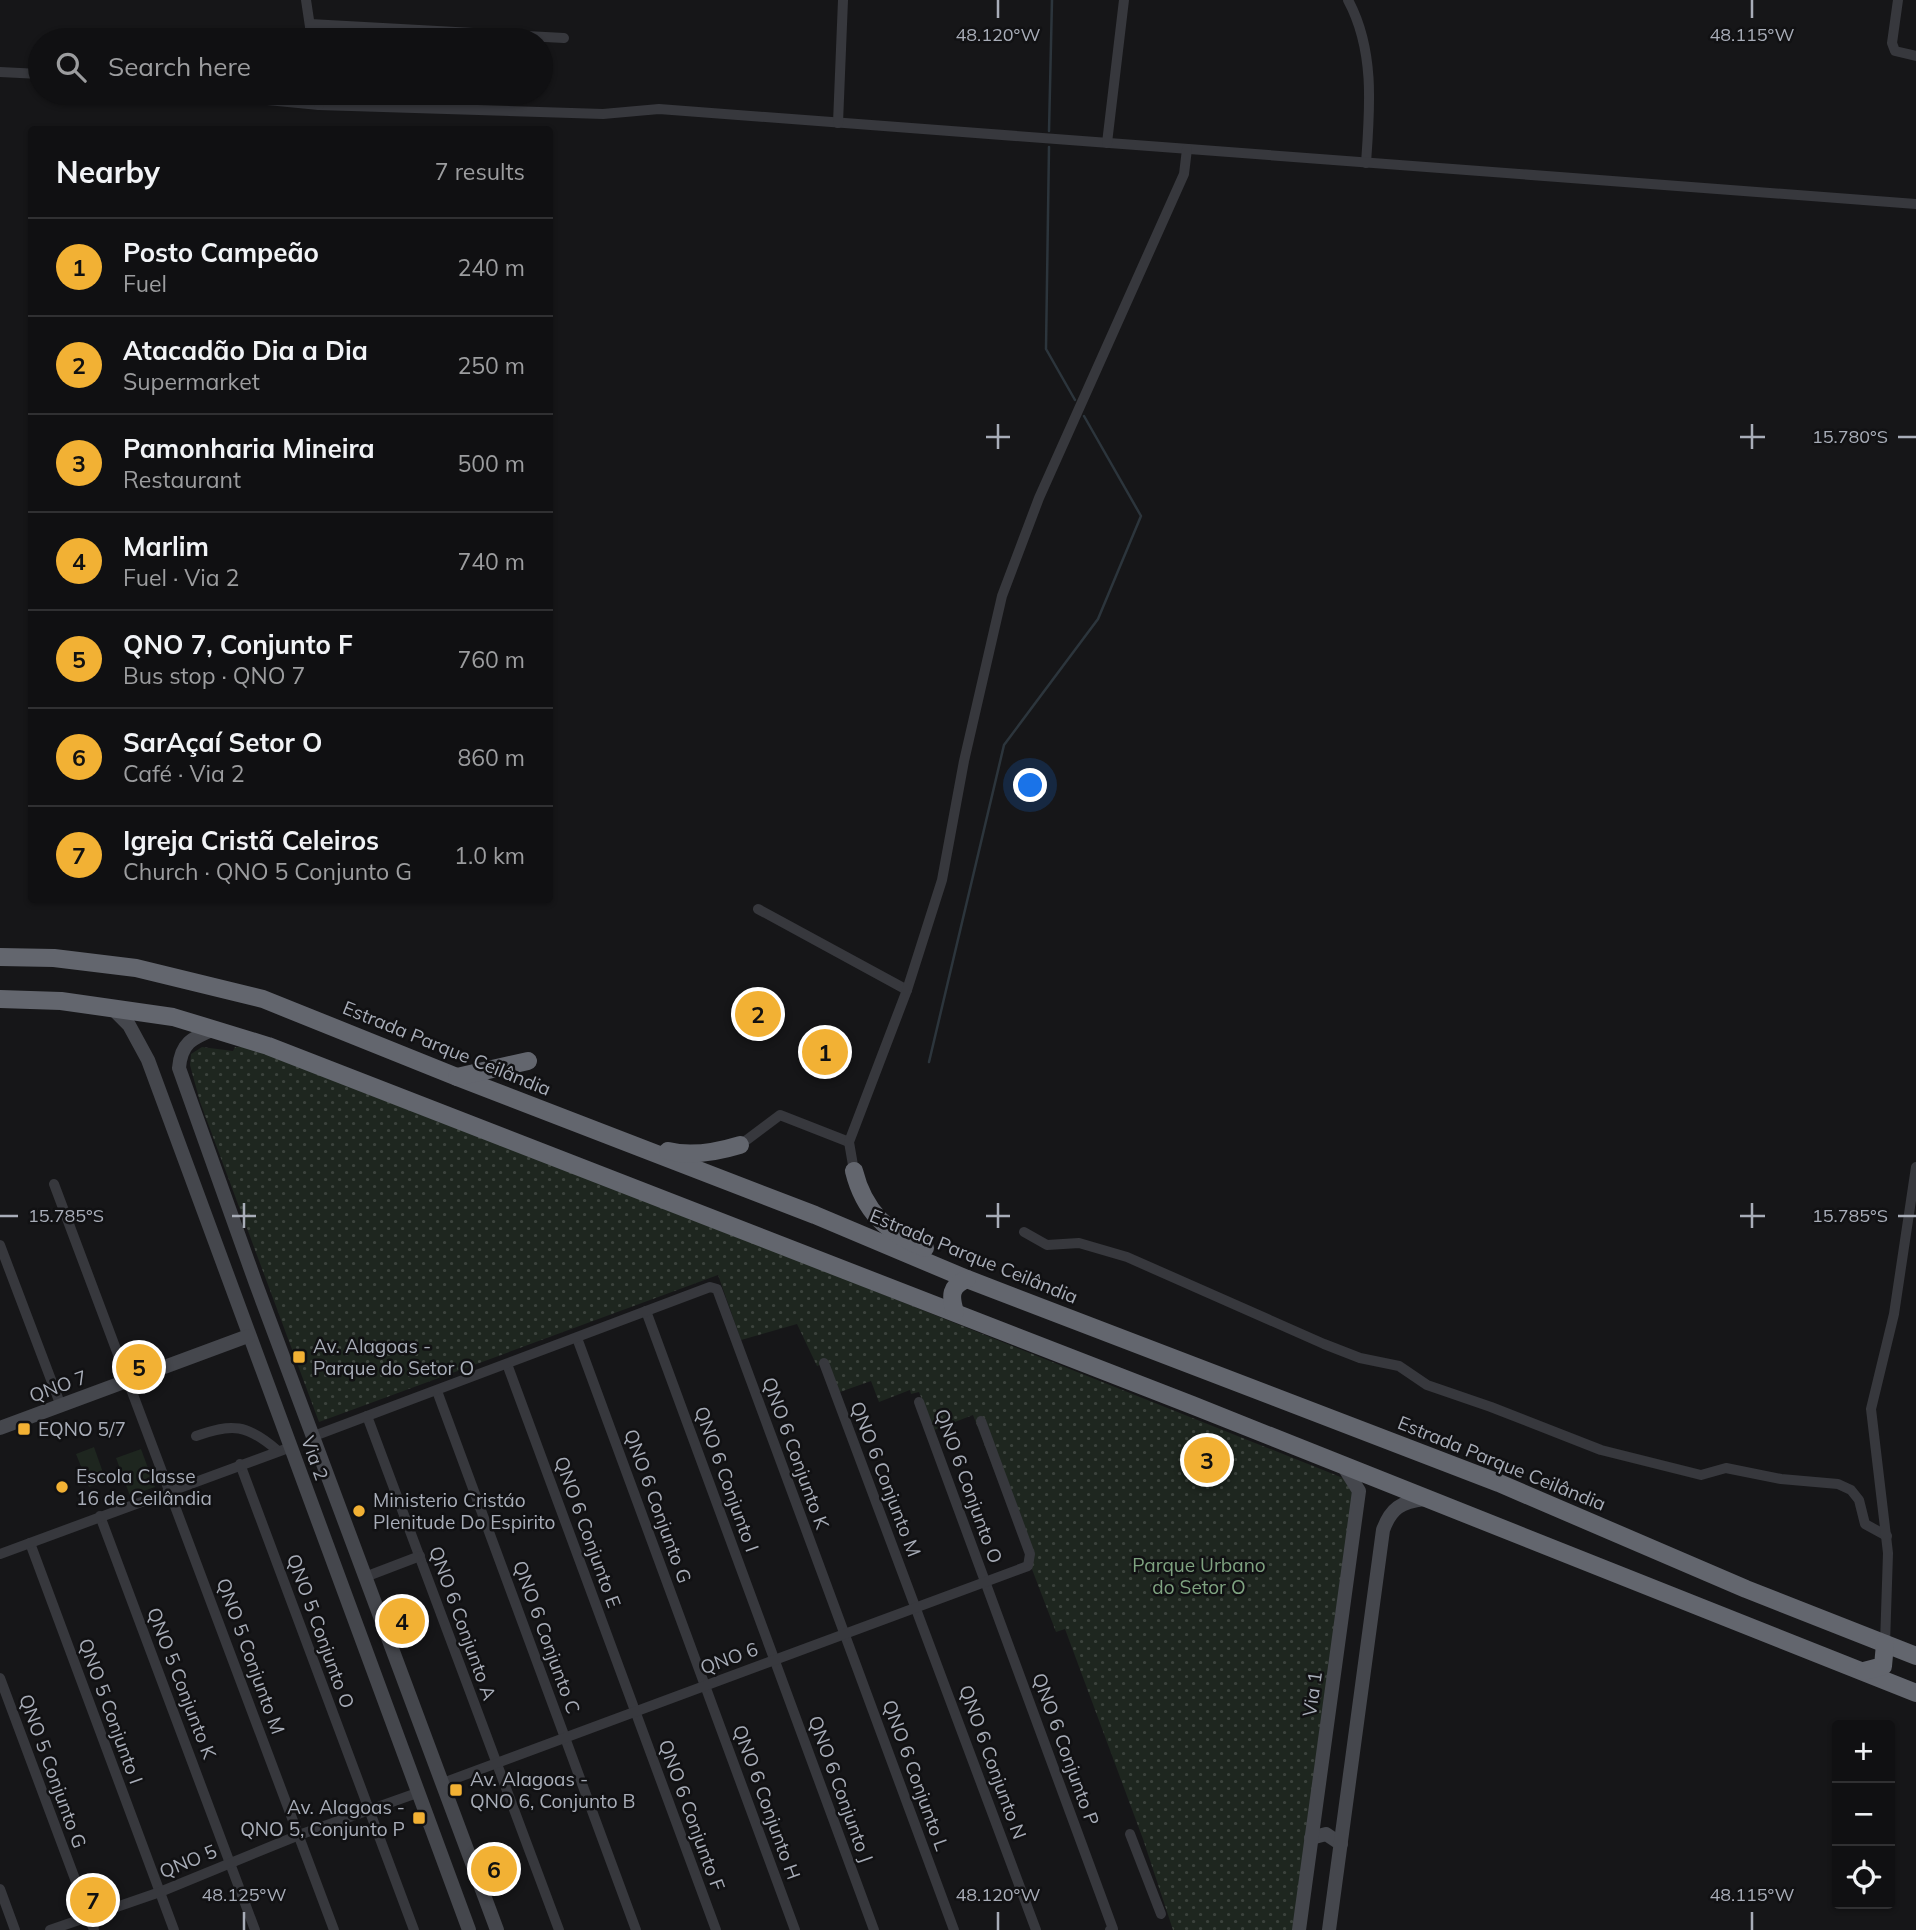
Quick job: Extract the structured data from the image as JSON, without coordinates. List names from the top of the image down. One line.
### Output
{"streets":{"highway":["Estrada Parque Ceilândia"],"main road":["QNO 7","Via 2","Via 1"],"street":["QNO 6 Conjunto K","QNO 6 Conjunto I","QNO 6 Conjunto M","QNO 6 Conjunto O","QNO 6 Conjunto G","QNO 6 Conjunto E","QNO 6 Conjunto A","QNO 5 Conjunto O","QNO 6 Conjunto C","QNO 5 Conjunto M","QNO 6","QNO 5 Conjunto K","QNO 5 Conjunto I","QNO 6 Conjunto P","QNO 6 Conjunto N","QNO 5 Conjunto G","QNO 6 Conjunto L","QNO 6 Conjunto J","QNO 6 Conjunto H","QNO 6 Conjunto F","QNO 5"]},"crossings":[["QNO 7","Via 2"],["QNO 6 Conjunto K","QNO 6 Conjunto I"],["QNO 6 Conjunto K","QNO 6"],["QNO 6 Conjunto K","QNO 6 Conjunto L"],["Via 2","QNO 6"],["Via 2","QNO 5"],["QNO 6 Conjunto I","QNO 6"],["QNO 6 Conjunto I","QNO 6 Conjunto J"],["QNO 6 Conjunto M","QNO 6"],["QNO 6 Conjunto M","QNO 6 Conjunto N"],["QNO 6 Conjunto O","QNO 6"],["QNO 6 Conjunto O","QNO 6 Conjunto P"],["QNO 6 Conjunto G","QNO 6"],["QNO 6 Conjunto G","QNO 6 Conjunto H"],["QNO 6 Conjunto E","QNO 6"],["QNO 6 Conjunto E","QNO 6 Conjunto F"],["QNO 6 Conjunto A","QNO 6"],["QNO 5 Conjunto O","QNO 5"],["QNO 6 Conjunto C","QNO 6"],["QNO 5 Conjunto M","QNO 5"],["QNO 6","QNO 6 Conjunto P"],["QNO 6","QNO 6 Conjunto N"],["QNO 6","QNO 6 Conjunto L"],["QNO 6","QNO 6 Conjunto J"],["QNO 6","QNO 6 Conjunto H"],["QNO 6","QNO 6 Conjunto F"],["QNO 5 Conjunto K","QNO 5"],["QNO 5 Conjunto I","QNO 5"],["QNO 5 Conjunto G","QNO 5"]],"parks":["Parque Urbano do Setor O"],"places":{"transit":["Av. Alagoas - Parque do Setor O","EQNO 5/7","Av. Alagoas - QNO 6, Conjunto B","Av. Alagoas - QNO 5, Conjunto P"],"other":["Escola Classe 16 de Ceilândia","Ministerio Cristáo Plenitude Do Espirito"]},"page":{"search":"Search here","heading":["Nearby","7 results"],"list":[{"mark":"1","name":"Posto Campeão","note":"Fuel","value":"240 m"},{"mark":"2","name":"Atacadão Dia a Dia","note":"Supermarket","value":"250 m"},{"mark":"3","name":"Pamonharia Mineira","note":"Restaurant","value":"500 m"},{"mark":"4","name":"Marlim","note":"Fuel · Via 2","value":"740 m"},{"mark":"5","name":"QNO 7, Conjunto F","note":"Bus stop · QNO 7","value":"760 m"},{"mark":"6","name":"SarAçaí Setor O","note":"Café · Via 2","value":"860 m"},{"mark":"7","name":"Igreja Cristã Celeiros","note":"Church · QNO 5 Conjunto G","value":"1.0 km"}],"pins":["2","1","5","3","4","6","7"],"map_buttons":["+","−"]},"coordinates":["48.120°W","48.115°W","15.780°S","15.785°S","48.125°W"]}
